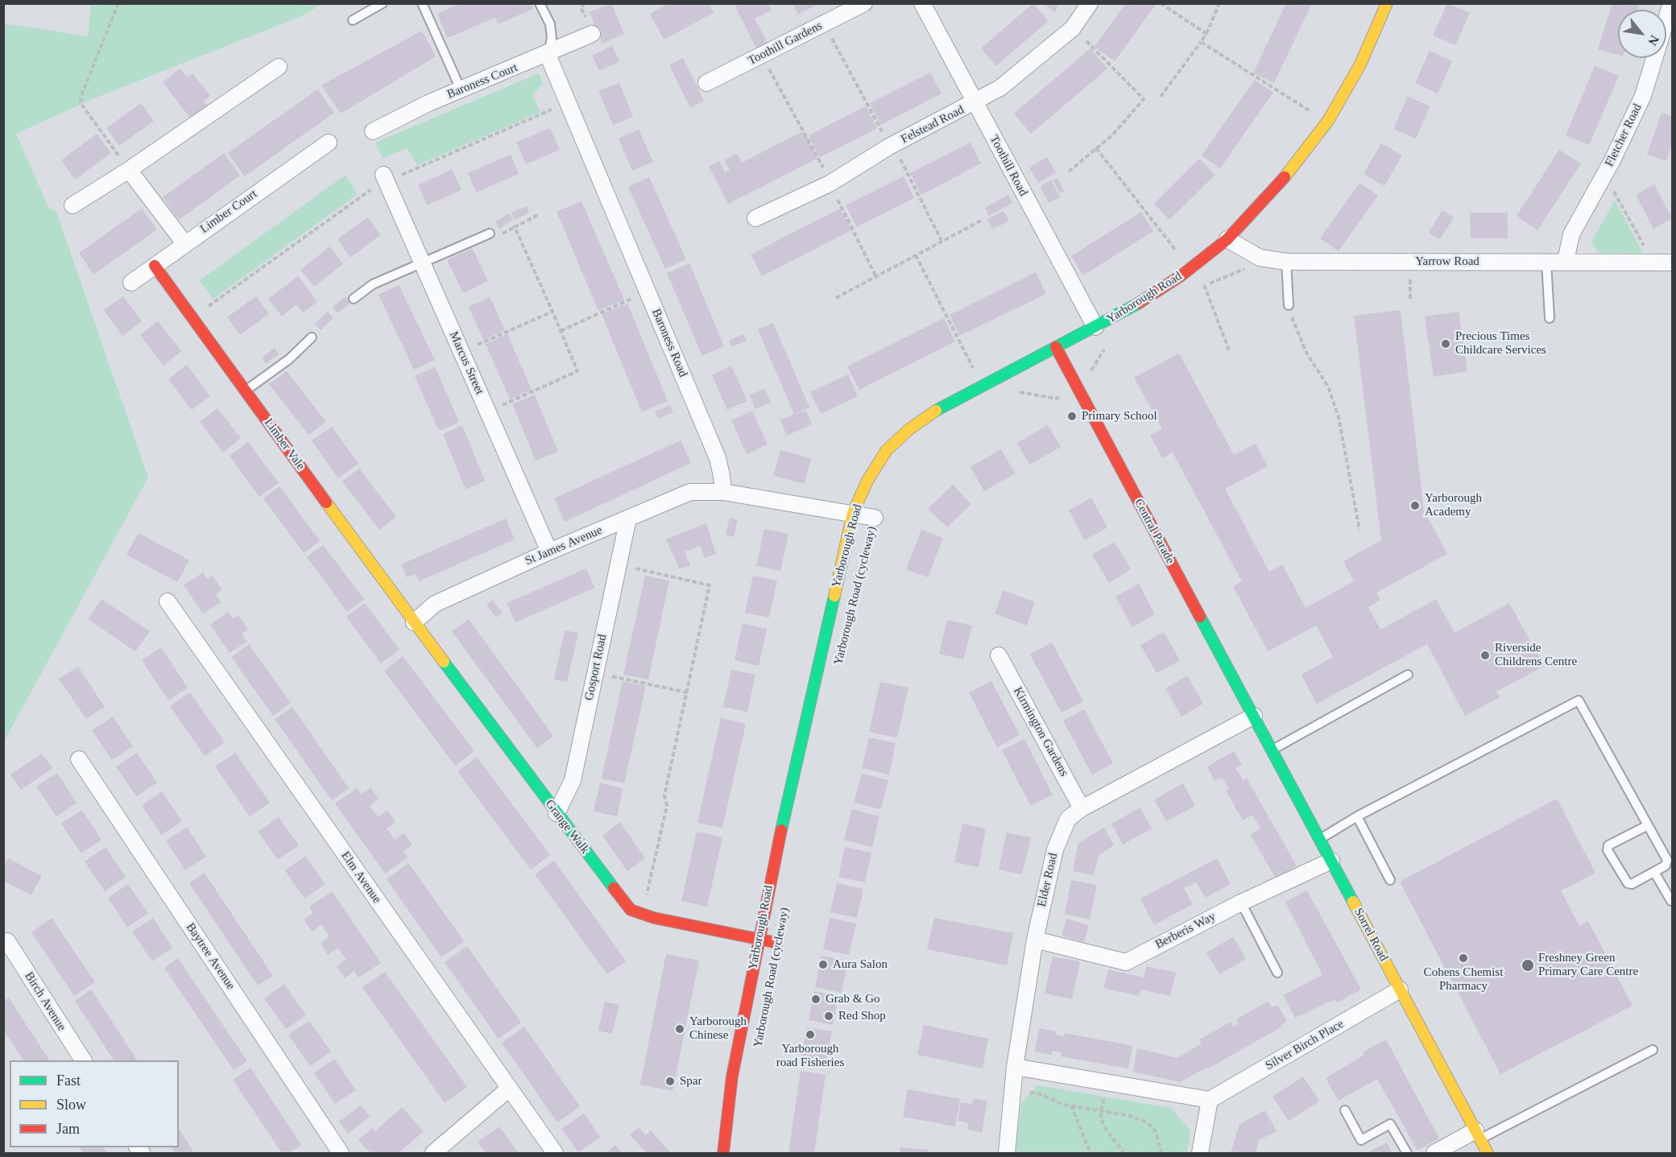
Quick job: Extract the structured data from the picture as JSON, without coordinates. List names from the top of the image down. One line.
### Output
{"streets":{"street":["Toothill Gardens","Baroness Court","Felstead Road","Fletcher Road","Toothill Road","Limber Court","Yarrow Road","Yarborough Road","Baroness Road","Marcus Street","Limber Vale","Central Parade","St James Avenue","Gosport Road","Kirmington Gardens","Grange Walk","Elm Avenue","Elder Road","Berberis Way","Sorrel Road","Baytree Avenue","Birch Avenue","Silver Birch Place"]},"crossings":[["Baroness Court","Baroness Road"],["Felstead Road","Toothill Road"],["Fletcher Road","Yarrow Road"],["Toothill Road","Yarborough Road"],["Limber Court","Limber Vale"],["Yarrow Road","Yarborough Road"],["Yarborough Road","Central Parade"],["Yarborough Road","Grange Walk"],["Baroness Road","St James Avenue"],["Marcus Street","St James Avenue"],["Limber Vale","St James Avenue"],["Limber Vale","Grange Walk"],["Central Parade","Elder Road"],["Central Parade","Sorrel Road"],["St James Avenue","Gosport Road"],["St James Avenue","Grange Walk"],["Gosport Road","Grange Walk"],["Kirmington Gardens","Elder Road"],["Elder Road","Berberis Way"],["Elder Road","Sorrel Road"],["Berberis Way","Sorrel Road"],["Sorrel Road","Silver Birch Place"]],"places":["Precious Times Childcare Services","Primary School","Yarborough Academy","Riverside Childrens Centre","Cohens Chemist Pharmacy","Aura Salon","Freshney Green Primary Care Centre","Grab & Go","Red Shop","Yarborough Chinese","Yarborough road Fisheries","Spar"],"legend":["Fast","Slow","Jam"],"north":"bottom right"}
